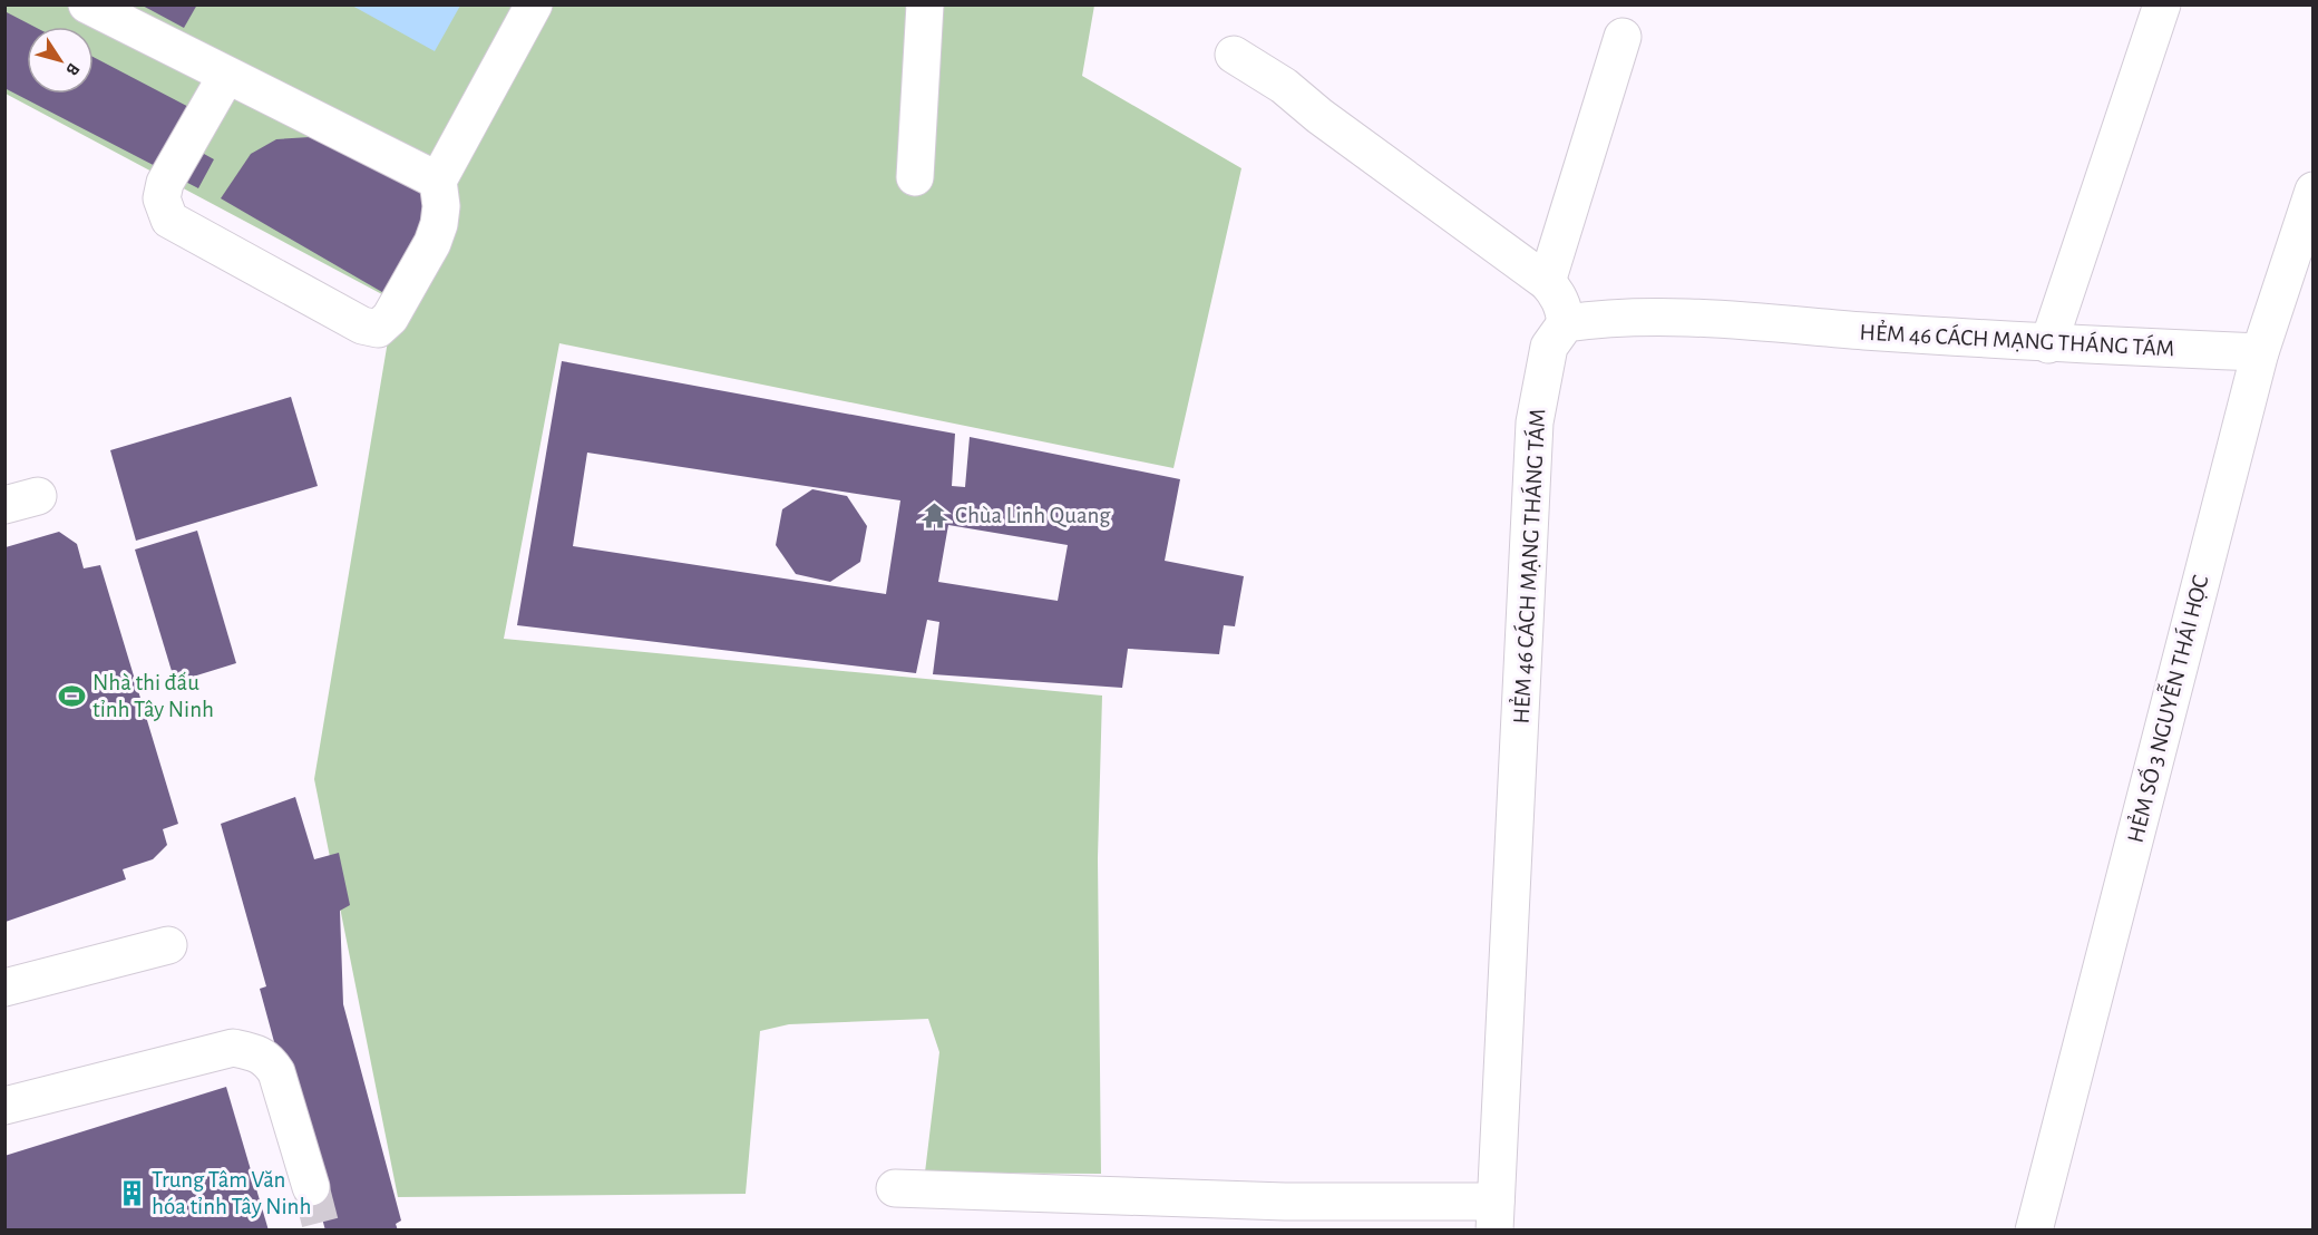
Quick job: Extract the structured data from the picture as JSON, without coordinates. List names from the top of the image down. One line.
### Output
{"streets":{"street":["HẺM 46 CÁCH MẠNG THÁNG TÁM","HẺM SỐ 3 NGUYỄN THÁI HỌC"]},"crossings":[["HẺM 46 CÁCH MẠNG THÁNG TÁM","HẺM SỐ 3 NGUYỄN THÁI HỌC"]],"places":{"temple":["Chùa Linh Quang"],"sports":["Nhà thi đấu tỉnh Tây Ninh"],"building":["Trung Tâm Văn hóa tỉnh Tây Ninh"]},"north":"bottom right"}
